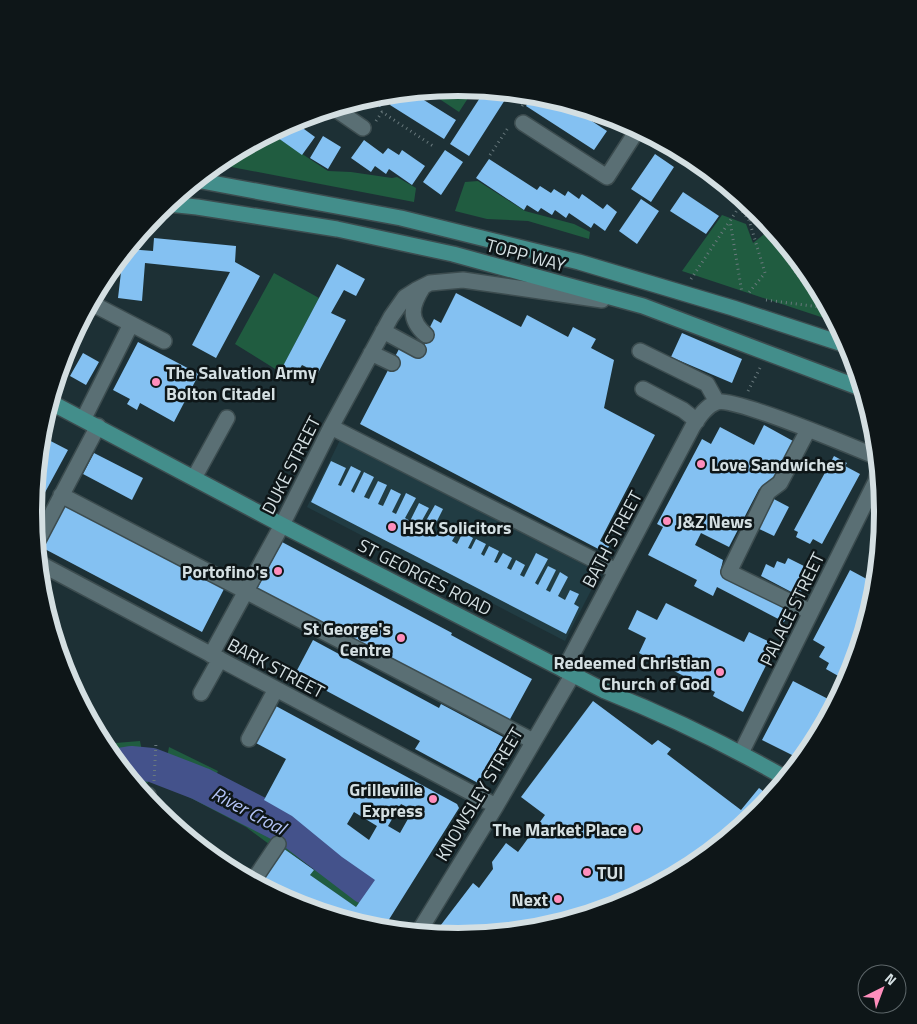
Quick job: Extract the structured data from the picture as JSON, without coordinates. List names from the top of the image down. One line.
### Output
{"streets":{"main road":["TOPP WAY","ST GEORGES ROAD"],"street":["DUKE STREET","BATH STREET","PALACE STREET","BARK STREET","KNOWSLEY STREET"]},"crossings":[["TOPP WAY","DUKE STREET"],["DUKE STREET","ST GEORGES ROAD"],["DUKE STREET","BARK STREET"],["BATH STREET","ST GEORGES ROAD"],["BATH STREET","KNOWSLEY STREET"],["ST GEORGES ROAD","PALACE STREET"],["ST GEORGES ROAD","KNOWSLEY STREET"],["BARK STREET","KNOWSLEY STREET"]],"water":["River Croal"],"places":["The Salvation Army Bolton Citadel","Love Sandwiches","J&Z News","HSK Solicitors","Portofino's","St George's Centre","Redeemed Christian Church of God","Grilleville Express","The Market Place","TUI","Next"],"north":"top right"}
